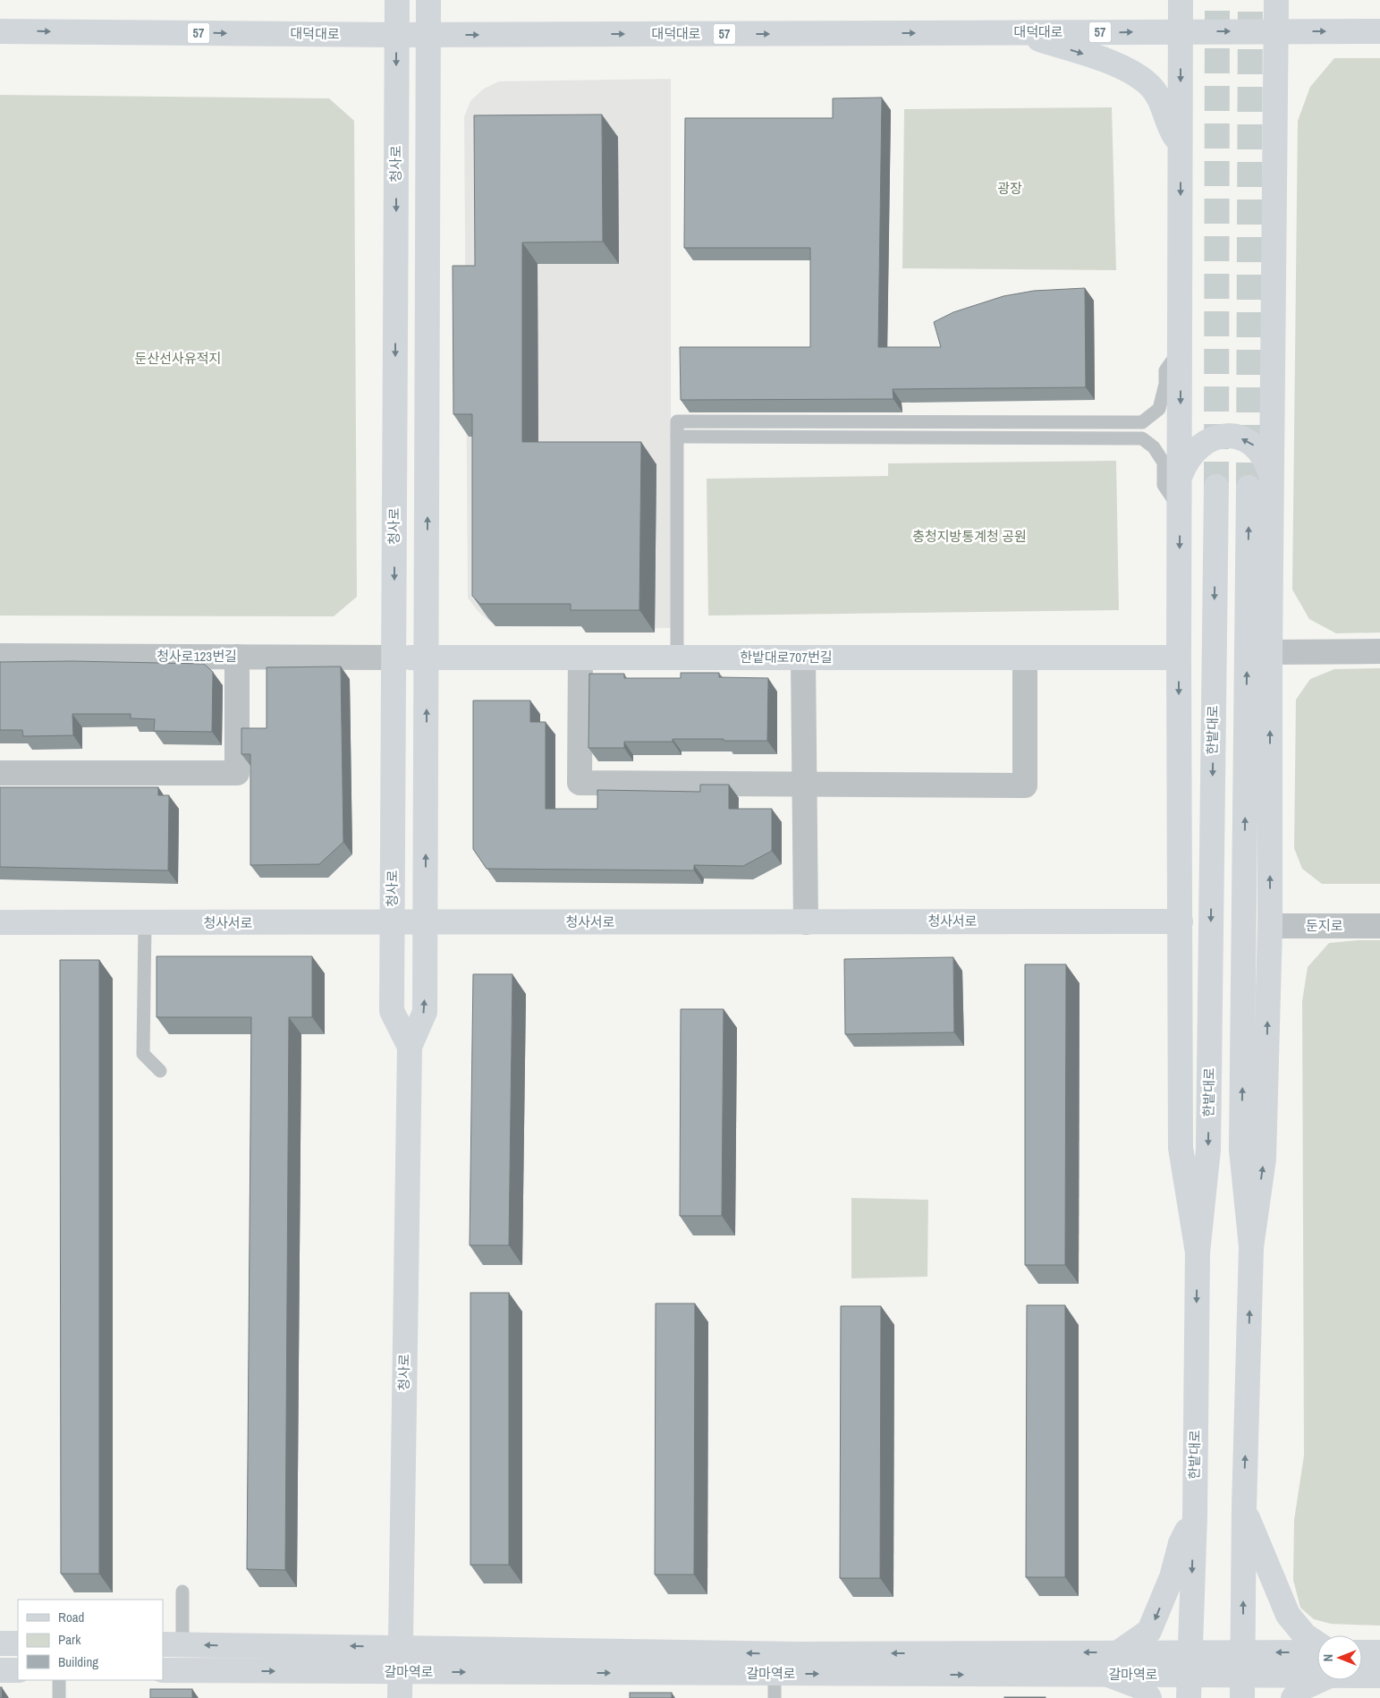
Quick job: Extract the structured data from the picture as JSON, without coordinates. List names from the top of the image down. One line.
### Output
{"streets":{"main road":["대덕대로","57","청사로","한밭대로707번길","한밭대로","청사서로","갈마역로"],"street":["청사로123번길","둔지로"]},"crossings":[["대덕대로","청사로"],["청사로","청사로123번길"],["청사로","한밭대로707번길"],["청사로","청사서로"],["청사로","갈마역로"],["청사로123번길","한밭대로707번길"],["한밭대로","갈마역로"]],"one_way":["대덕대로"],"parks":["광장","둔산선사유적지","충청지방통계청 공원"],"legend":["Road","Park","Building"],"north":"left"}
